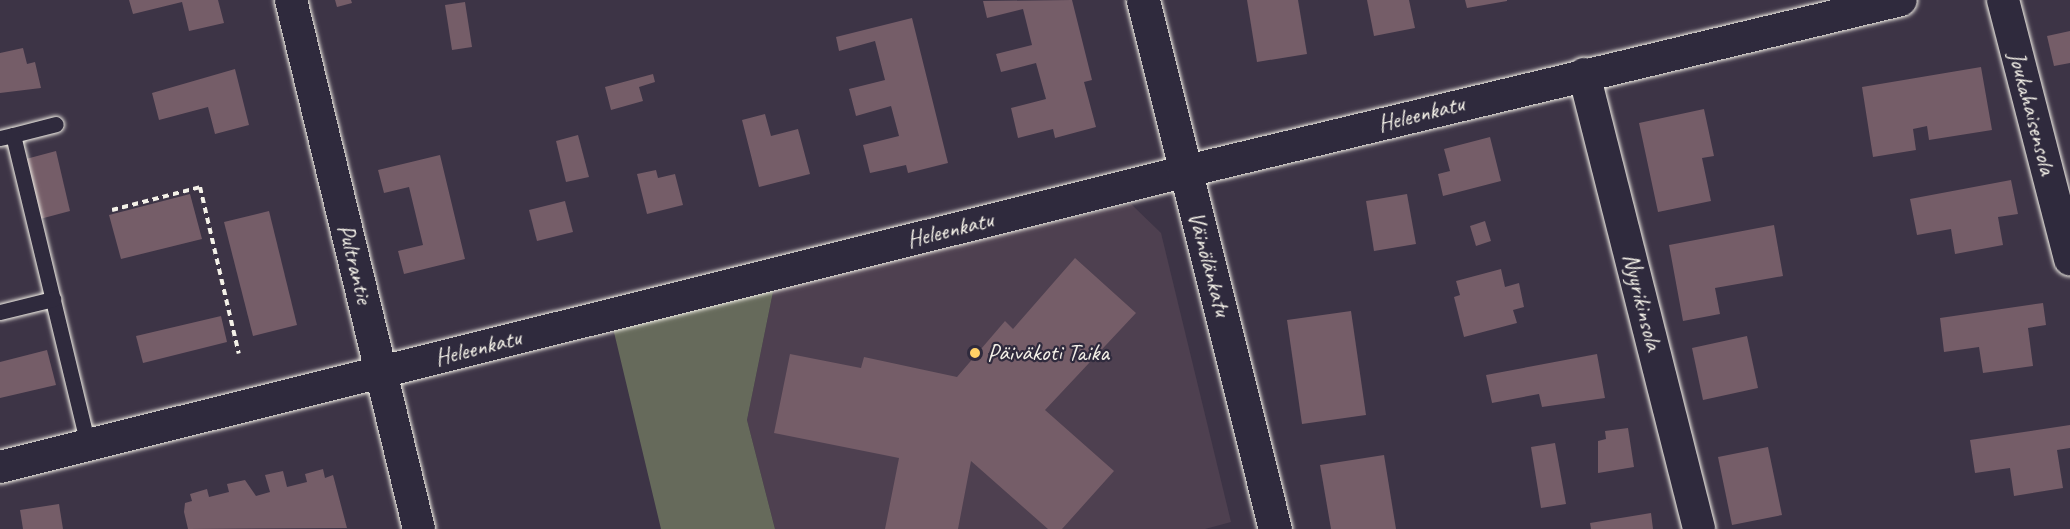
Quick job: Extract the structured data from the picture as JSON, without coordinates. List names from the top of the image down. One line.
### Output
{"streets":{"street":["Joukahaisensola","Heleenkatu","Pultrantie","Väinölänkatu","Nyyrikinsola"]},"crossings":[["Heleenkatu","Pultrantie"],["Heleenkatu","Väinölänkatu"],["Heleenkatu","Nyyrikinsola"]],"places":["Päiväkoti Taika"]}
